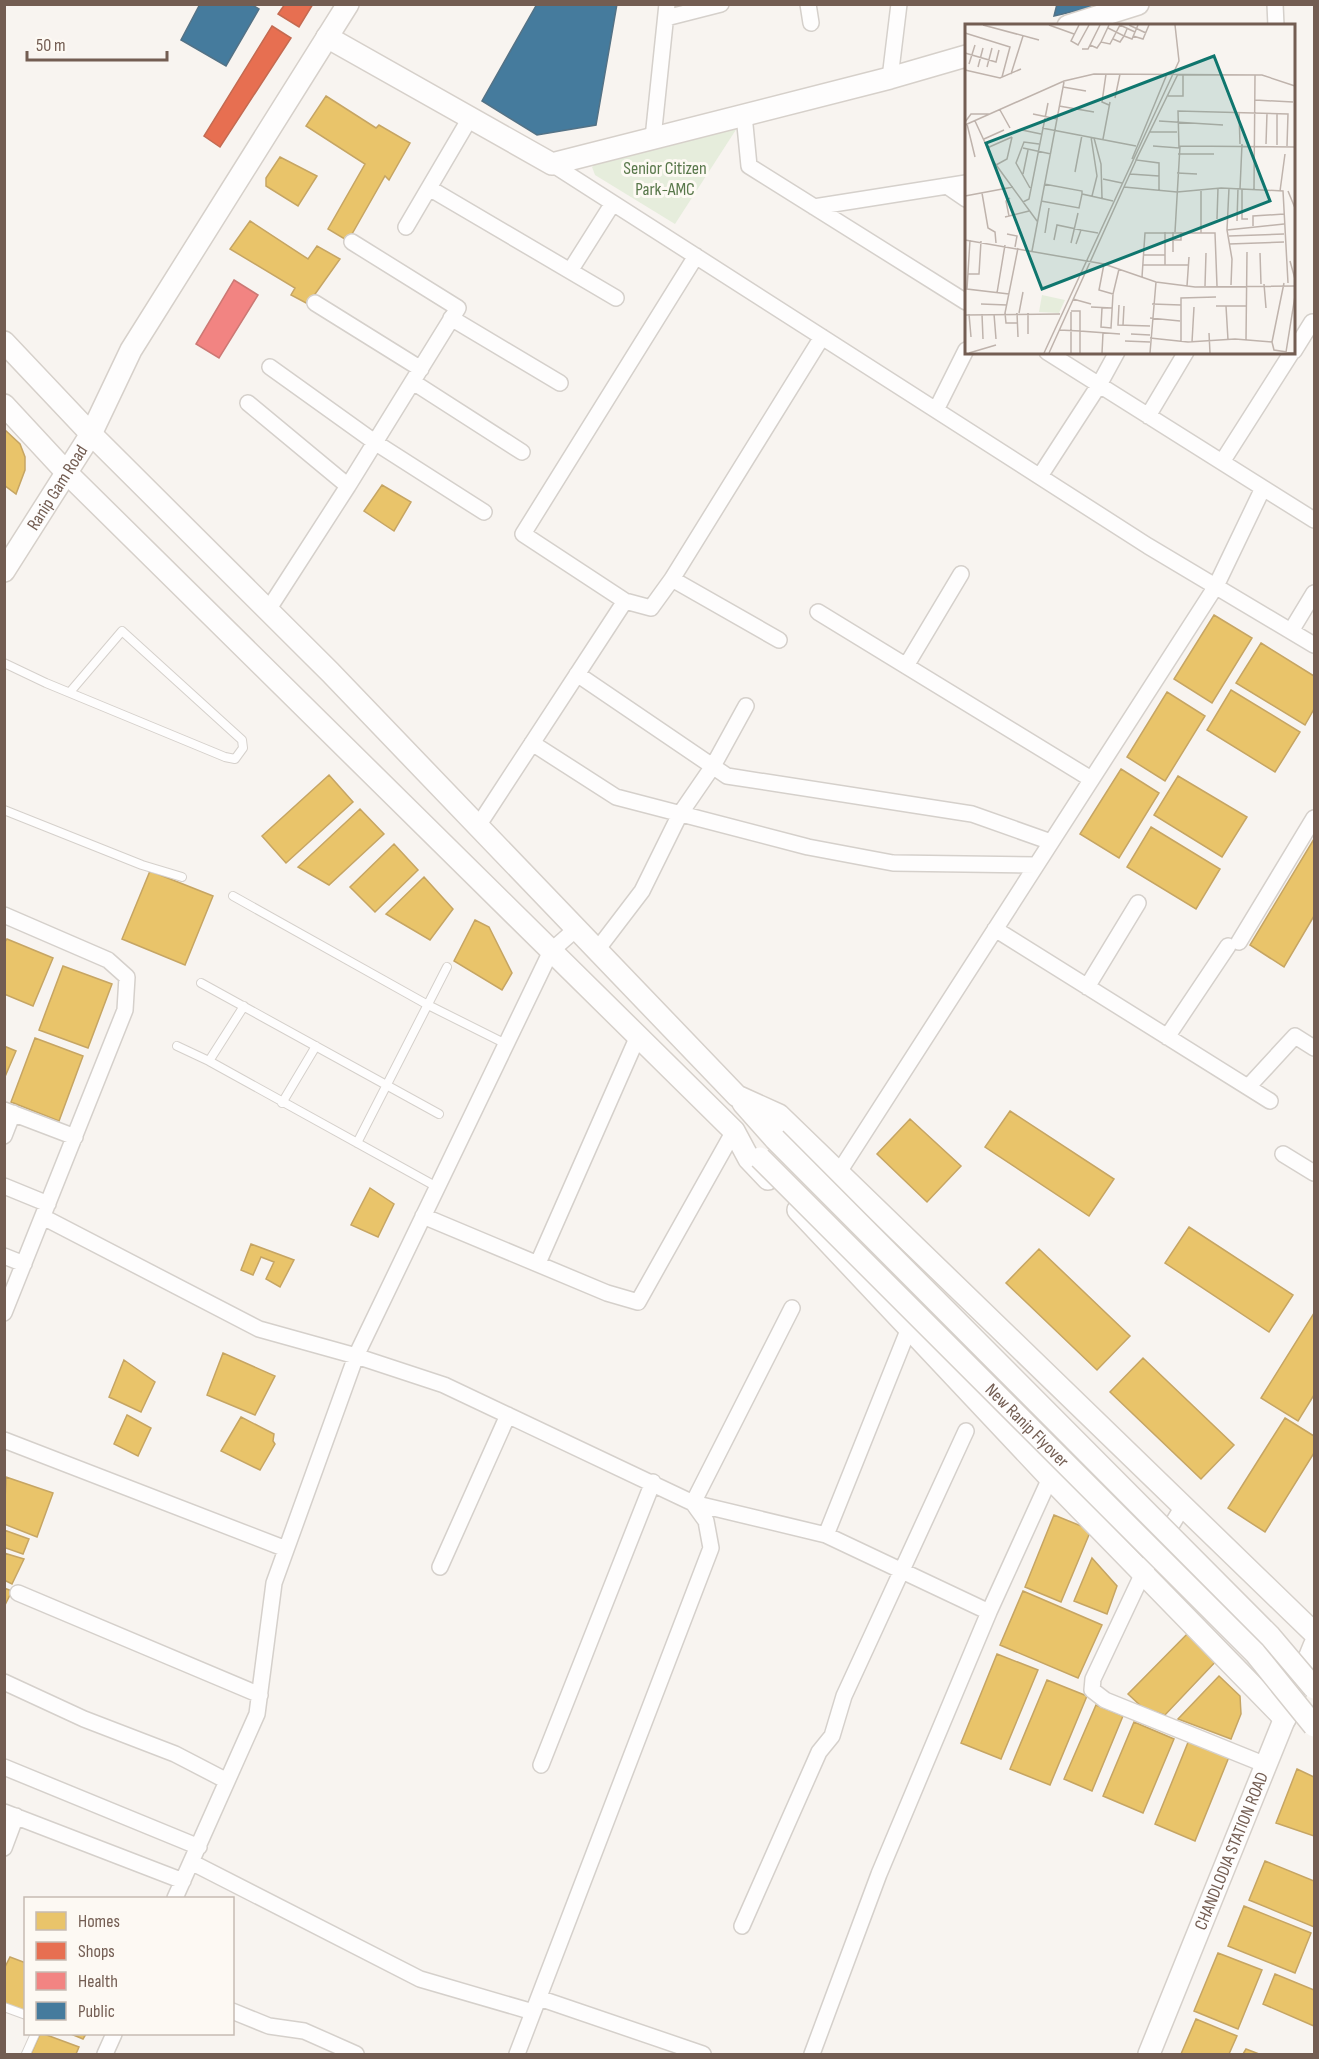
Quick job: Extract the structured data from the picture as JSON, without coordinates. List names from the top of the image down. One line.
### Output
{"streets":{"main road":["Ranip Gam Road","New Ranip Flyover","CHANDLODIA STATION ROAD"]},"crossings":[["Ranip Gam Road","New Ranip Flyover"]],"parks":["Senior Citizen Park-AMC"],"legend":["Homes","Shops","Health","Public"],"scale_bar":"50 m"}
